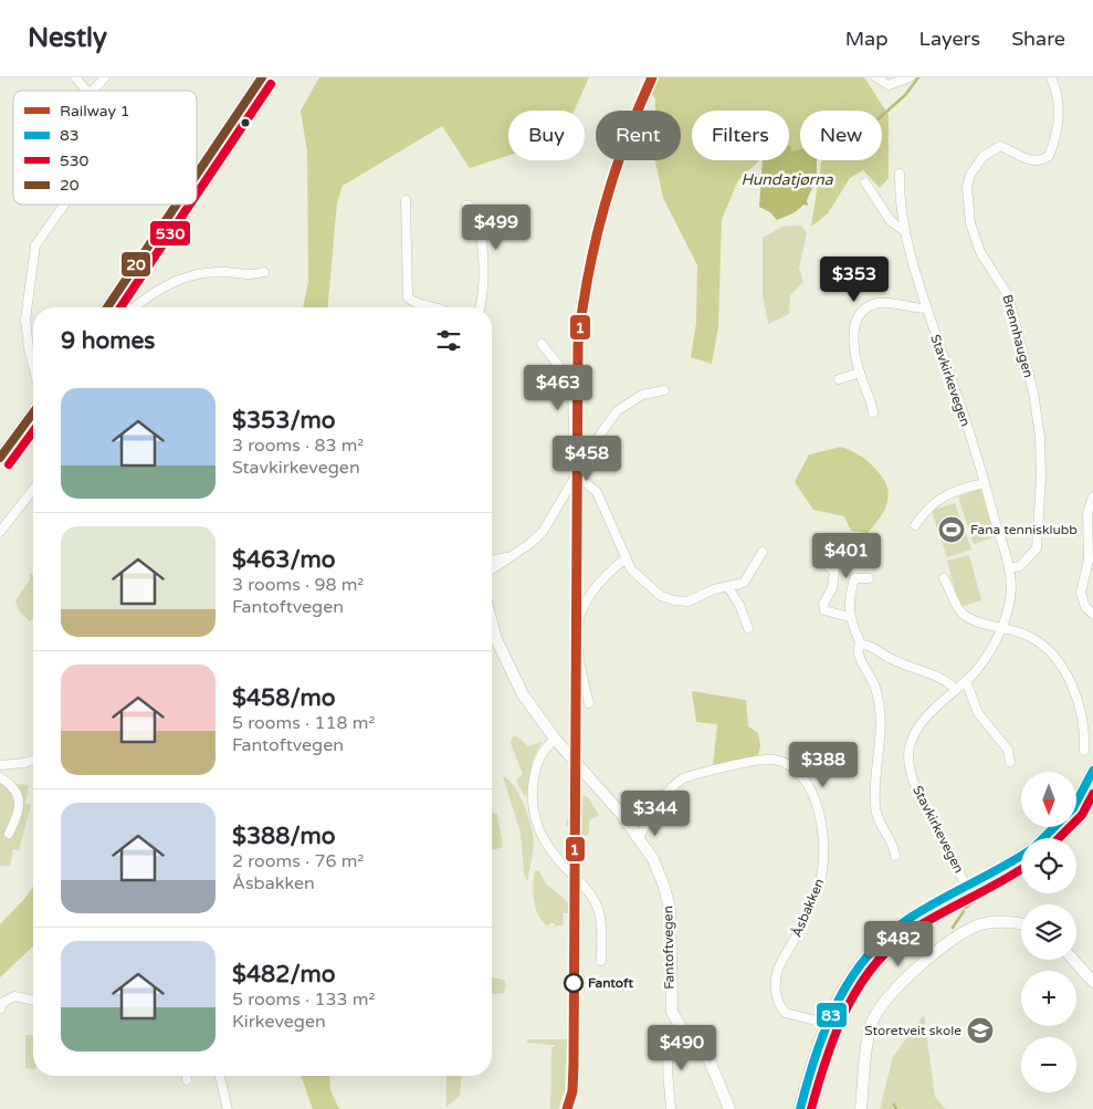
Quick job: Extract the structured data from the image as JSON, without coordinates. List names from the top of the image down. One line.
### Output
{"streets":{"street":["Brennhaugen","Stavkirkevegen","Åsbakken","Fantoftvegen"]},"crossings":[["Brennhaugen","Stavkirkevegen"],["Åsbakken","Fantoftvegen"]],"water":["Hundatjørna"],"places":{"sports":["Fana tennisklubb"],"other":["Fantoft"],"school or university":["Storetveit skole"]},"lines":["rail line 1","transit line 20","transit line 530","transit line 83"],"legend":["Railway 1","83","530","20"],"north":"bottom","page":{"header":"Nestly","nav":["Map","Layers","Share"],"chip":["Buy","Rent","Filters","New"],"price":["$499","$353","$463","$458","$401","$388","$344","$482","$490"],"heading":"9 homes","list":[{"name":"$353/mo","note":"3 rooms · 83 m² · Stavkirkevegen"},{"name":"$463/mo","note":"3 rooms · 98 m² · Fantoftvegen"},{"name":"$458/mo","note":"5 rooms · 118 m² · Fantoftvegen"},{"name":"$388/mo","note":"2 rooms · 76 m² · Åsbakken"},{"name":"$482/mo","note":"5 rooms · 133 m² · Kirkevegen"}],"map_buttons":["+","−"]}}
